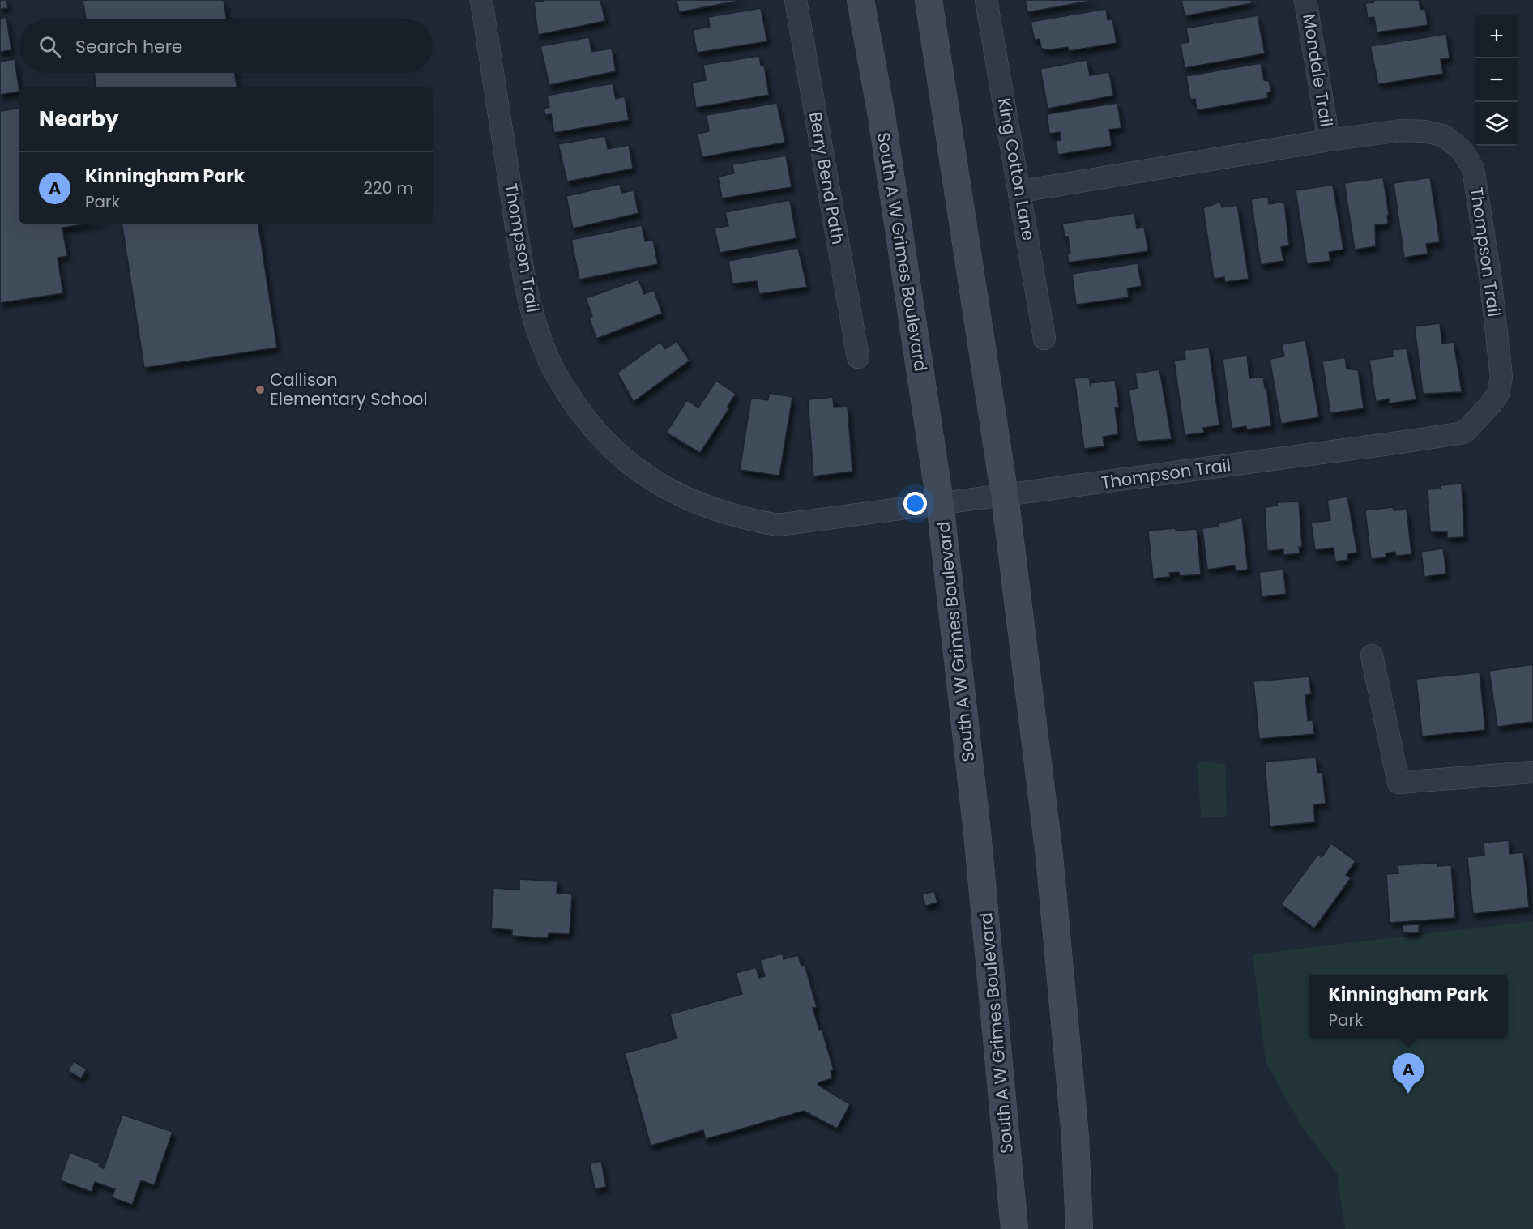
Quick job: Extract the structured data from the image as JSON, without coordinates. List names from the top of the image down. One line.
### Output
{"streets":{"main road":["South A W Grimes Boulevard"],"street":["Mondale Trail","King Cotton Lane","Berry Bend Path","Thompson Trail"]},"crossings":[["Mondale Trail","Thompson Trail"],["King Cotton Lane","Thompson Trail"],["Thompson Trail","South A W Grimes Boulevard"]],"places":["Callison Elementary School"],"page":{"map_buttons":["+","−"],"search":"Search here","heading":"Nearby","list":[{"mark":"A","name":"Kinningham Park","note":"Park","value":"220 m"}],"popup":["Kinningham Park","Park"],"pins":"A"}}
